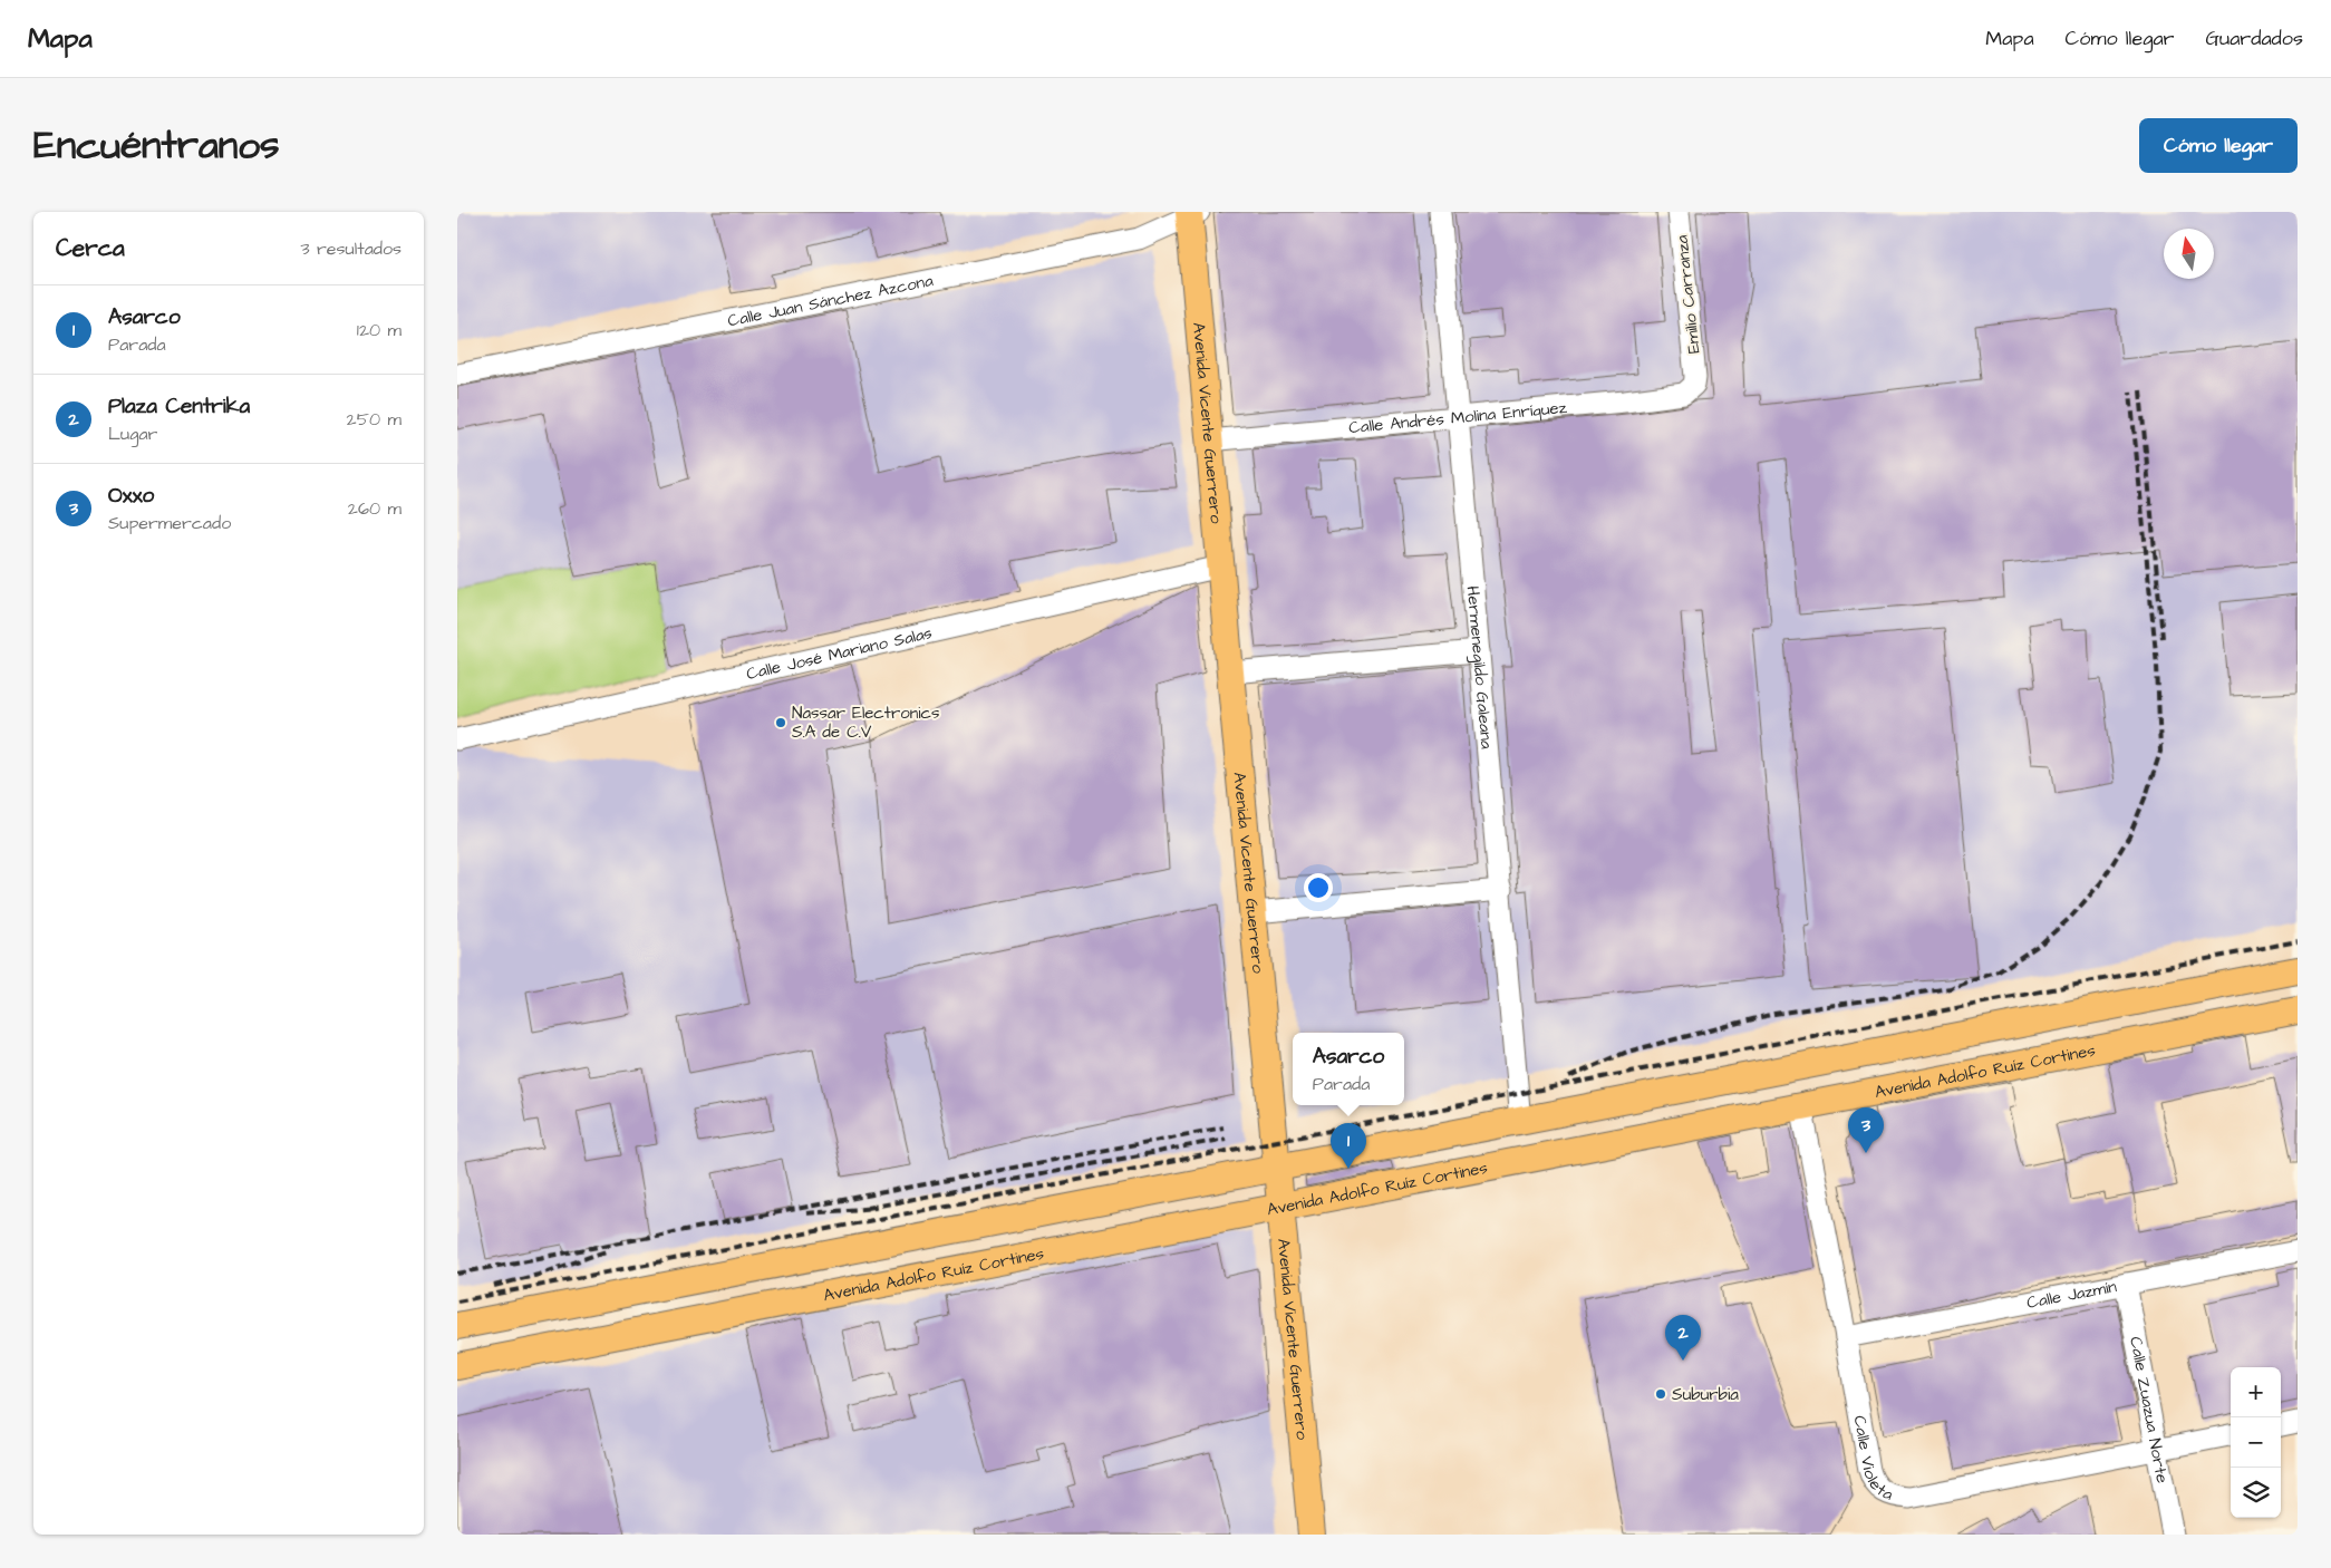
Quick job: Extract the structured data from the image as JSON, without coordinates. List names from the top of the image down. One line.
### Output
{"streets":{"main road":["Avenida Vicente Guerrero","Avenida Adolfo Ruíz Cortines"],"street":["Emilio Carranza","Calle Juan Sánchez Azcona","Calle Andrés Molina Enríquez","Calle José Mariano Salas","Hermenegildo Galeana","Calle Jazmín","Calle Zuazua Norte","Calle Violeta"]},"crossings":[["Emilio Carranza","Calle Andrés Molina Enríquez"],["Calle Juan Sánchez Azcona","Avenida Vicente Guerrero"],["Calle Andrés Molina Enríquez","Avenida Vicente Guerrero"],["Calle Andrés Molina Enríquez","Hermenegildo Galeana"],["Avenida Vicente Guerrero","Calle José Mariano Salas"],["Avenida Vicente Guerrero","Avenida Adolfo Ruíz Cortines"],["Avenida Adolfo Ruíz Cortines","Calle Violeta"],["Calle Jazmín","Calle Zuazua Norte"],["Calle Jazmín","Calle Violeta"],["Calle Zuazua Norte","Calle Violeta"]],"places":["Nassar Electronics S.A de C.V","Suburbia"],"north":"top","page":{"header":"Mapa","nav":["Mapa","Cómo llegar","Guardados"],"title":"Encuéntranos","buttons":"Cómo llegar","heading":["Cerca","3 resultados"],"list":[{"mark":"1","name":"Asarco","note":"Parada","value":"120 m"},{"mark":"2","name":"Plaza Centrika","note":"Lugar","value":"250 m"},{"mark":"3","name":"Oxxo","note":"Supermercado","value":"260 m"}],"popup":["Asarco","Parada"],"pins":["3","1","2"],"map_buttons":["+","−"]}}
